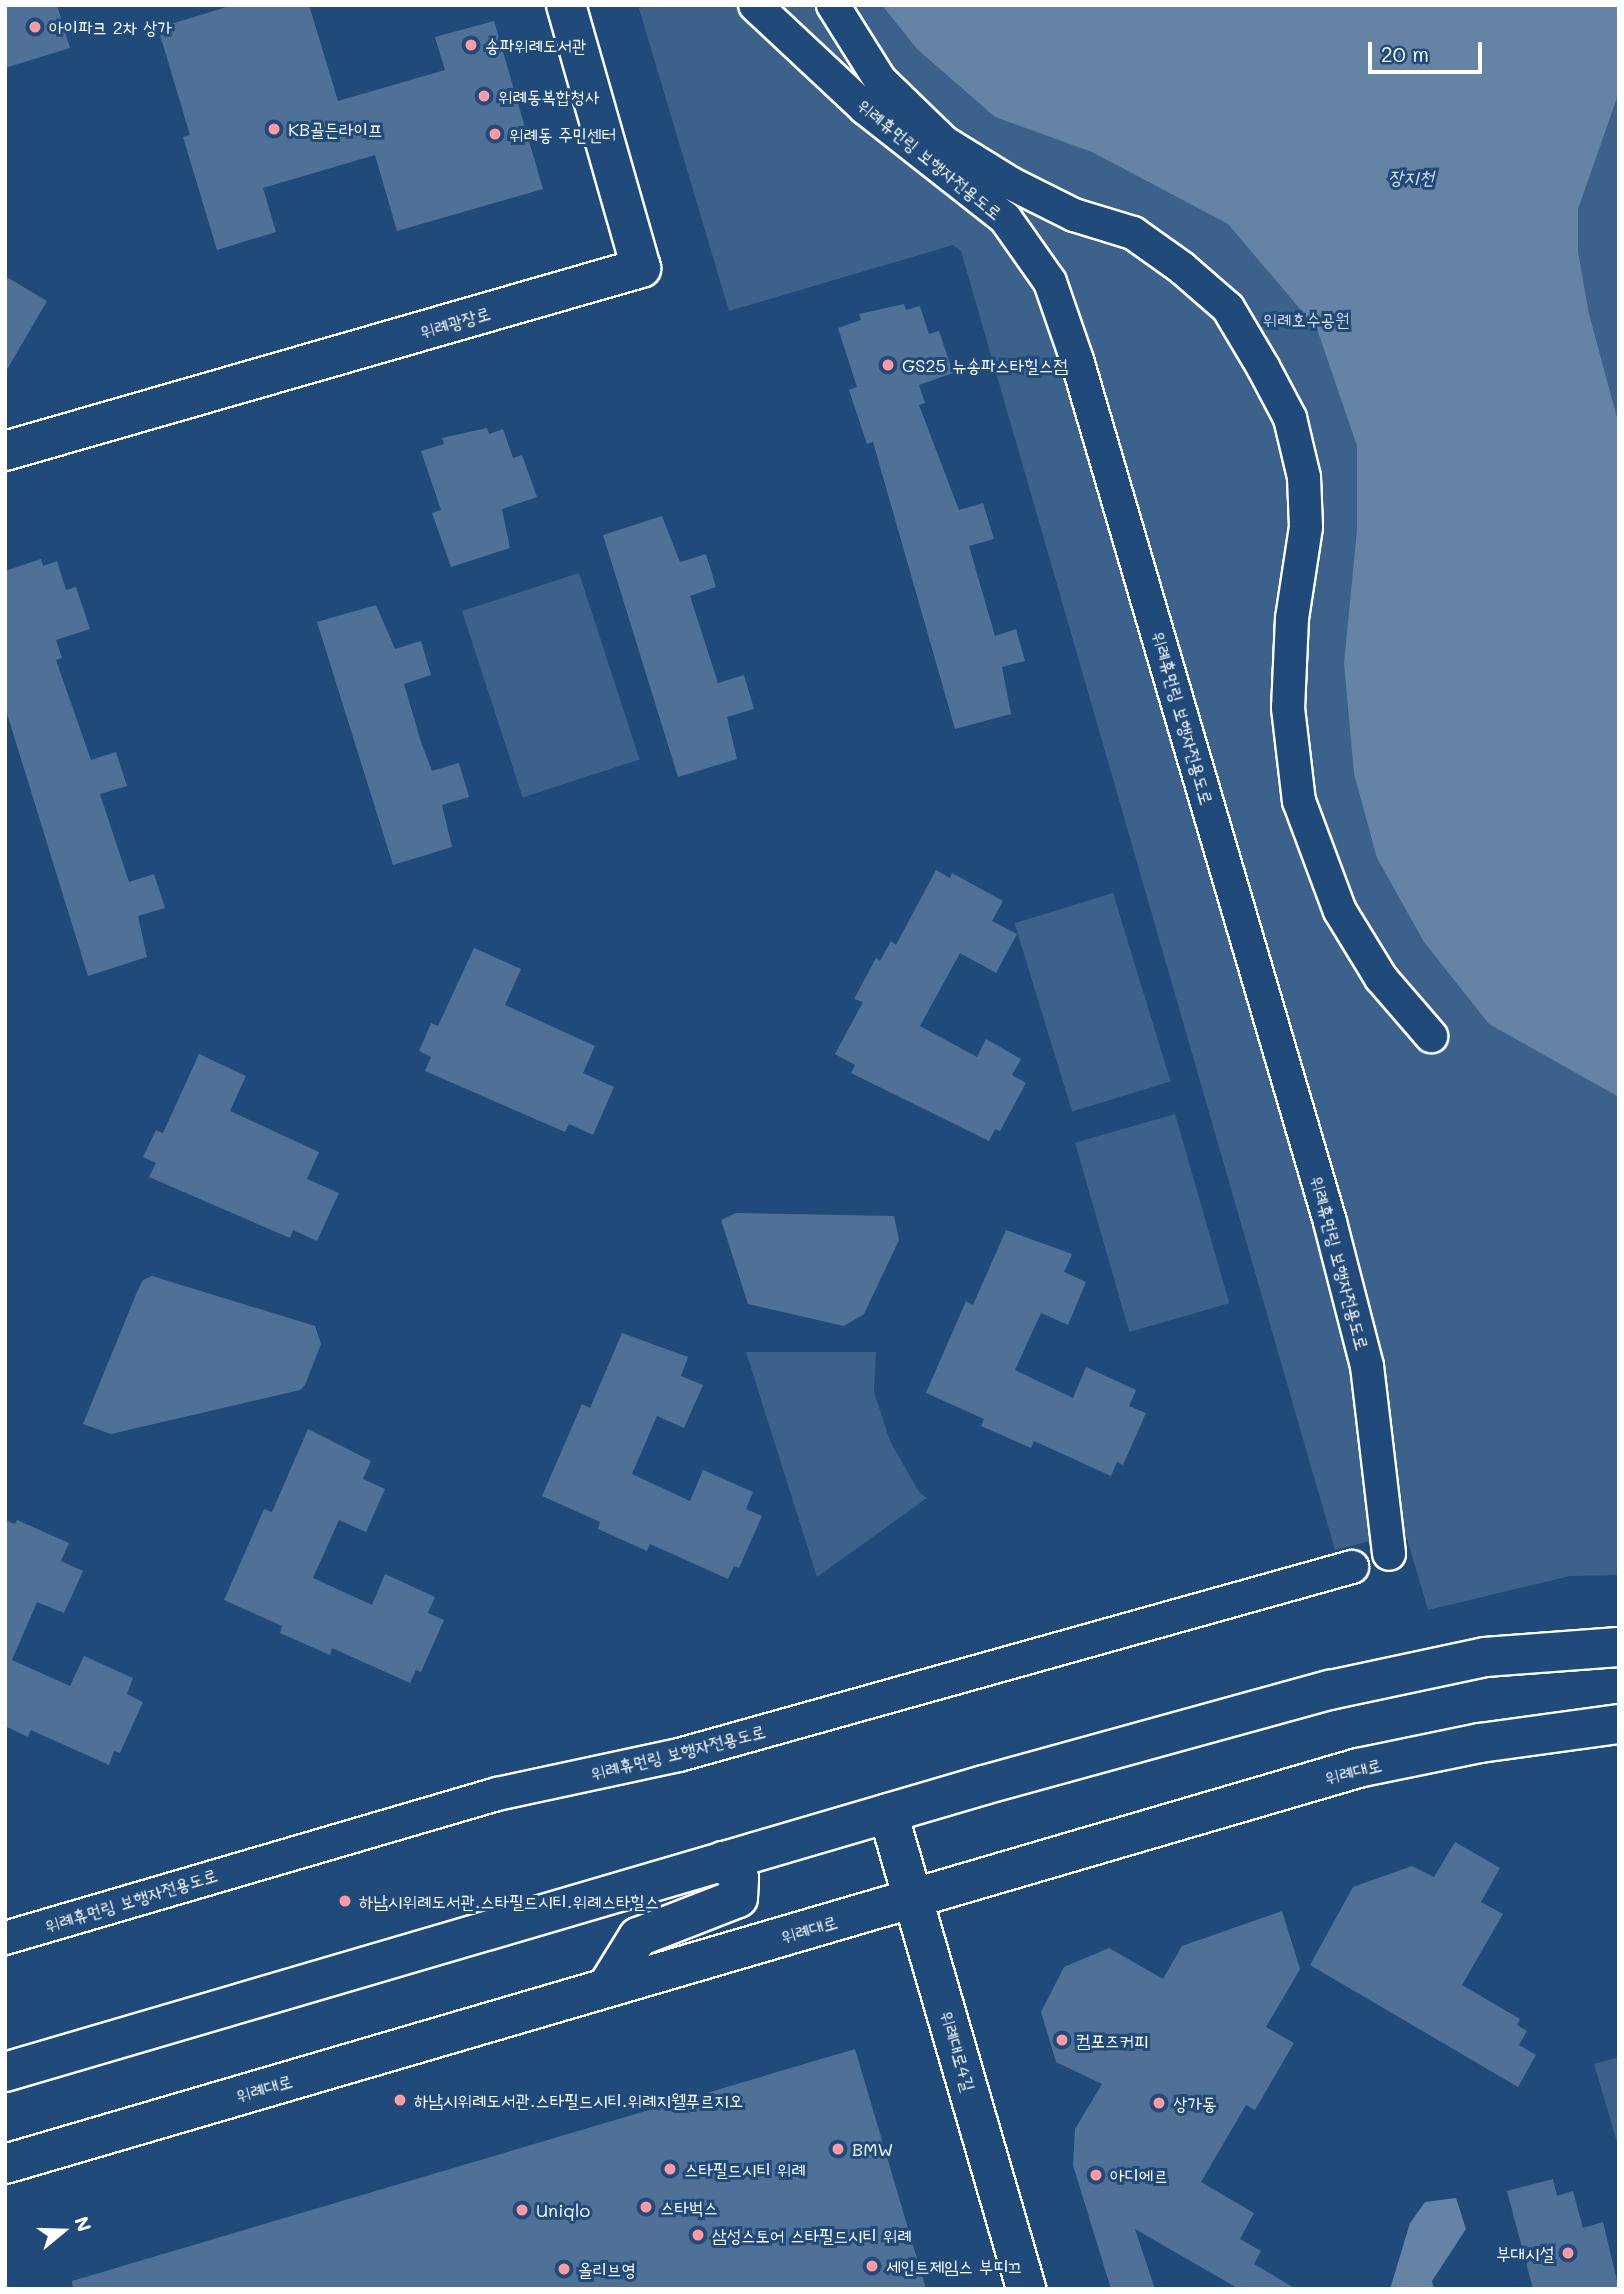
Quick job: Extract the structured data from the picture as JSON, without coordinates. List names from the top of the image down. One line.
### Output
{"streets":{"main road":["위례광장로","위례대로","위례대로4길"],"street":["위례휴먼링 보행자전용도로"]},"crossings":[["위례대로","위례대로4길"]],"water":["장지천"],"parks":["위례호수공원"],"places":["아이파크 2차 상가","송파위례도서관","위례동복합청사","KB골든라이프","위례동 주민센터","GS25 뉴송파스타힐스점","하남시위례도서관.스타필드시티.위례스타힐스","컴포즈커피","하남시위례도서관.스타필드시티.위례지웰푸르지오","상가동","BMW","스타필드시티 위례","아디에르","스타벅스","Uniqlo","삼성스토어 스타필드시티 위례","부대시설","세인트제임스 부띠끄","올리브영"],"scale_bar":"20 m","north":"right"}
